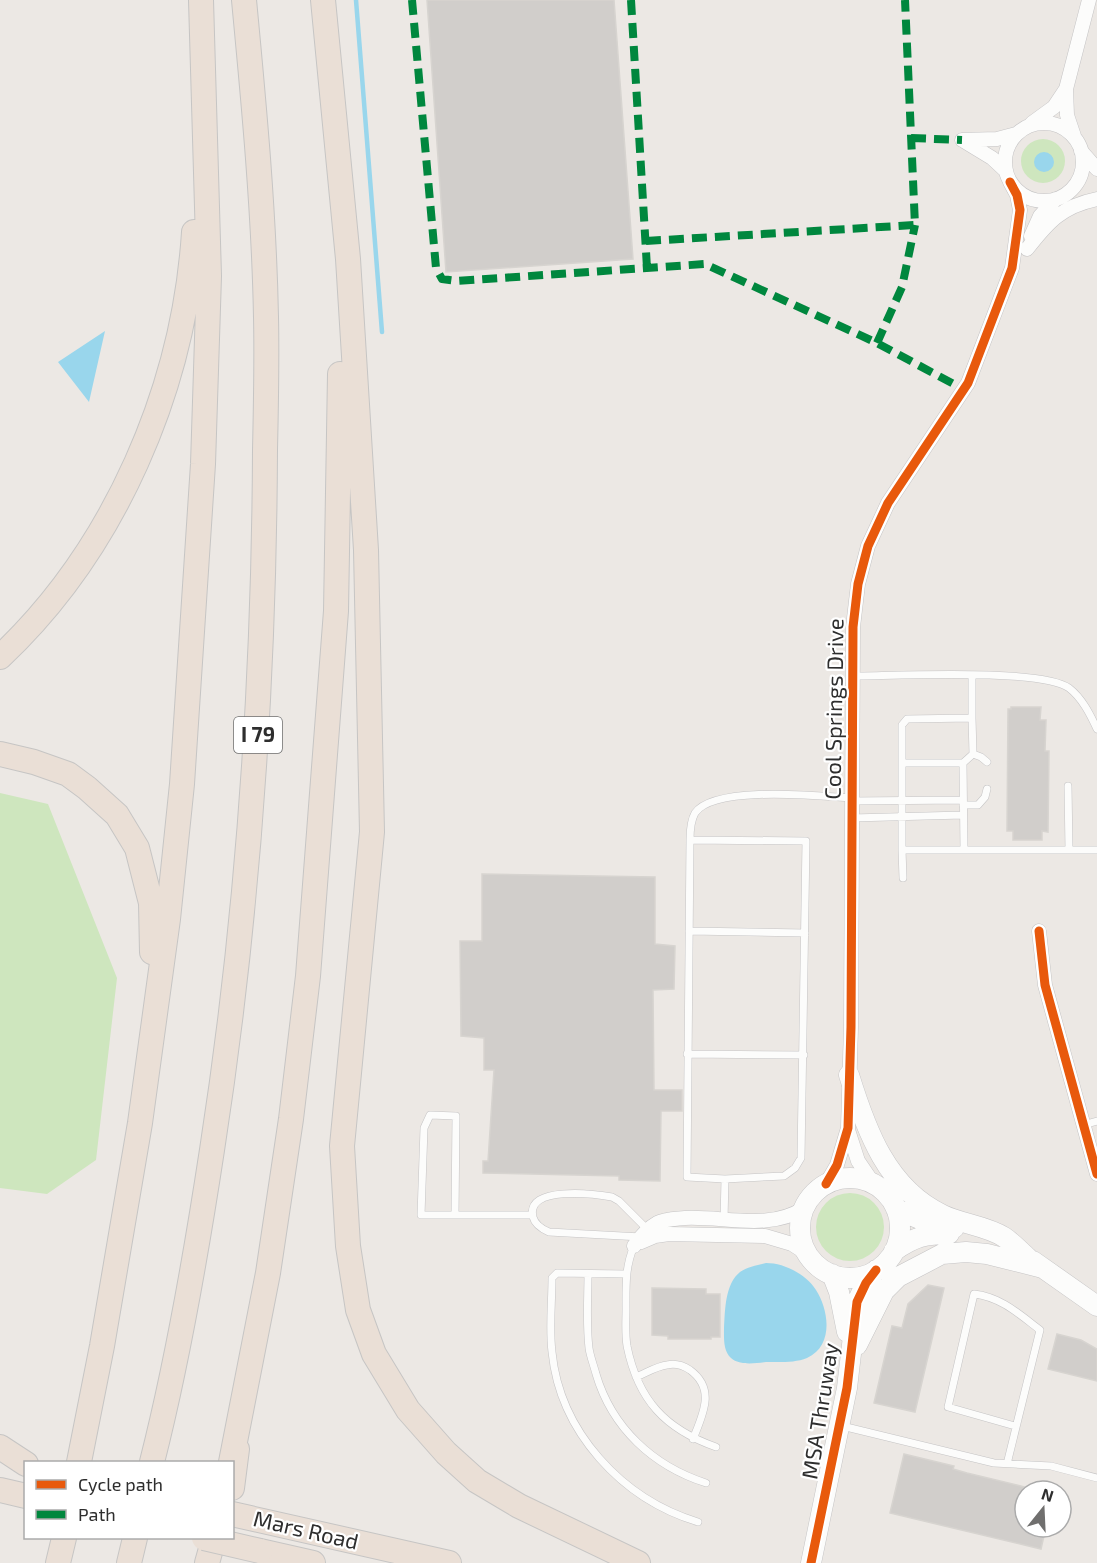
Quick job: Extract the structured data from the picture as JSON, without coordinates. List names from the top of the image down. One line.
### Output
{"streets":{"highway":["I 79","Mars Road"],"street":["Cool Springs Drive","MSA Thruway"]},"crossings":[["Cool Springs Drive","MSA Thruway"]],"legend":["Cycle path","Path"],"north":"top"}
